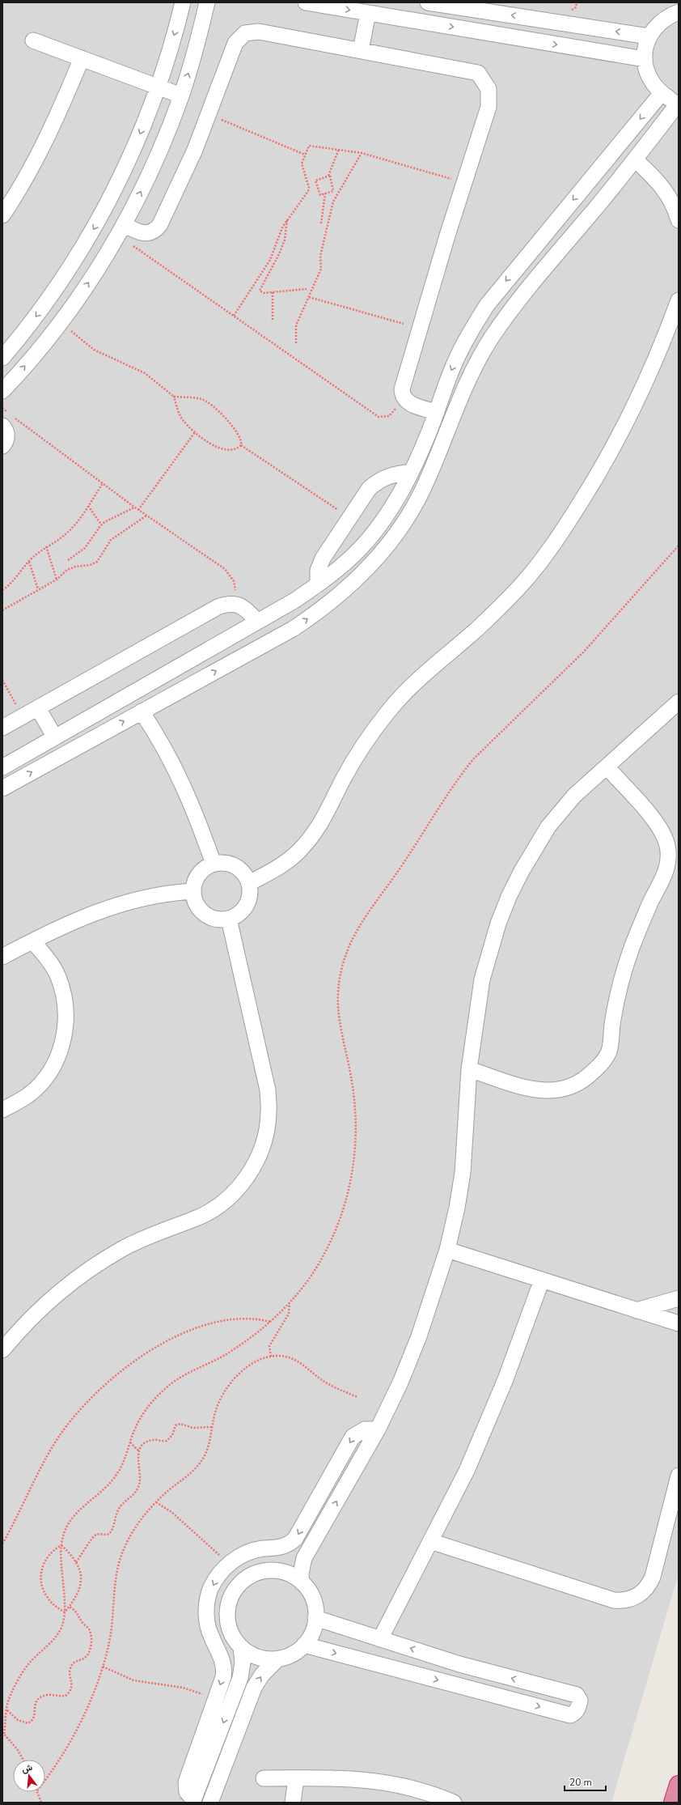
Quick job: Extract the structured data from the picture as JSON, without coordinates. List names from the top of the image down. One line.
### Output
{"scale_bar":"20 m","north":"top"}
